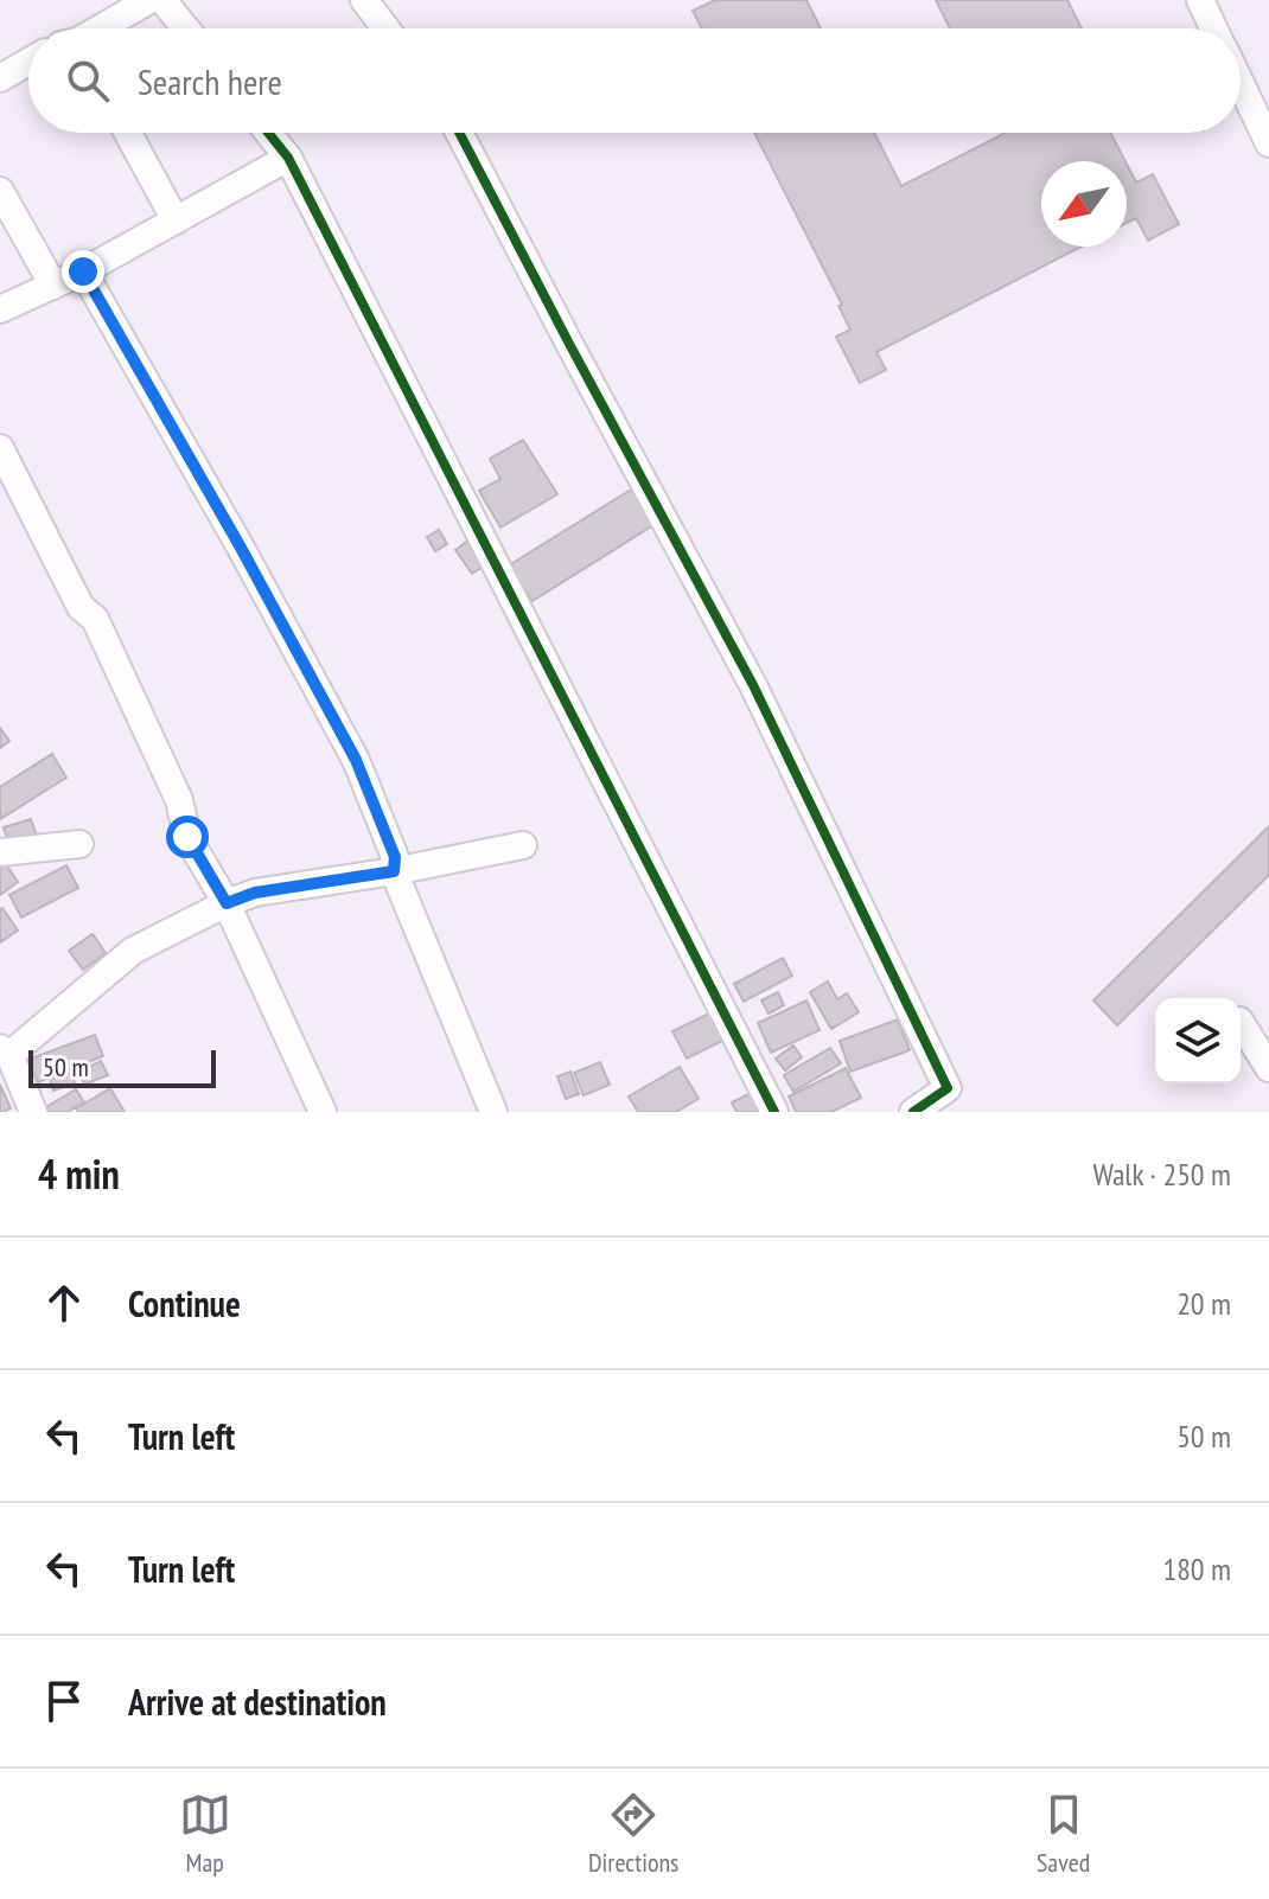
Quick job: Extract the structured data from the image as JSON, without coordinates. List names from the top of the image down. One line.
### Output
{"scale_bar":"50 m","north":"bottom left","page":{"search":"Search here","scale":"50 m","heading":["4 min","Walk · 250 m"],"list":[["Continue","20 m"],["Turn left","50 m"],["Turn left","180 m"],"Arrive at destination"],"nav":["Map","Directions","Saved"]}}
